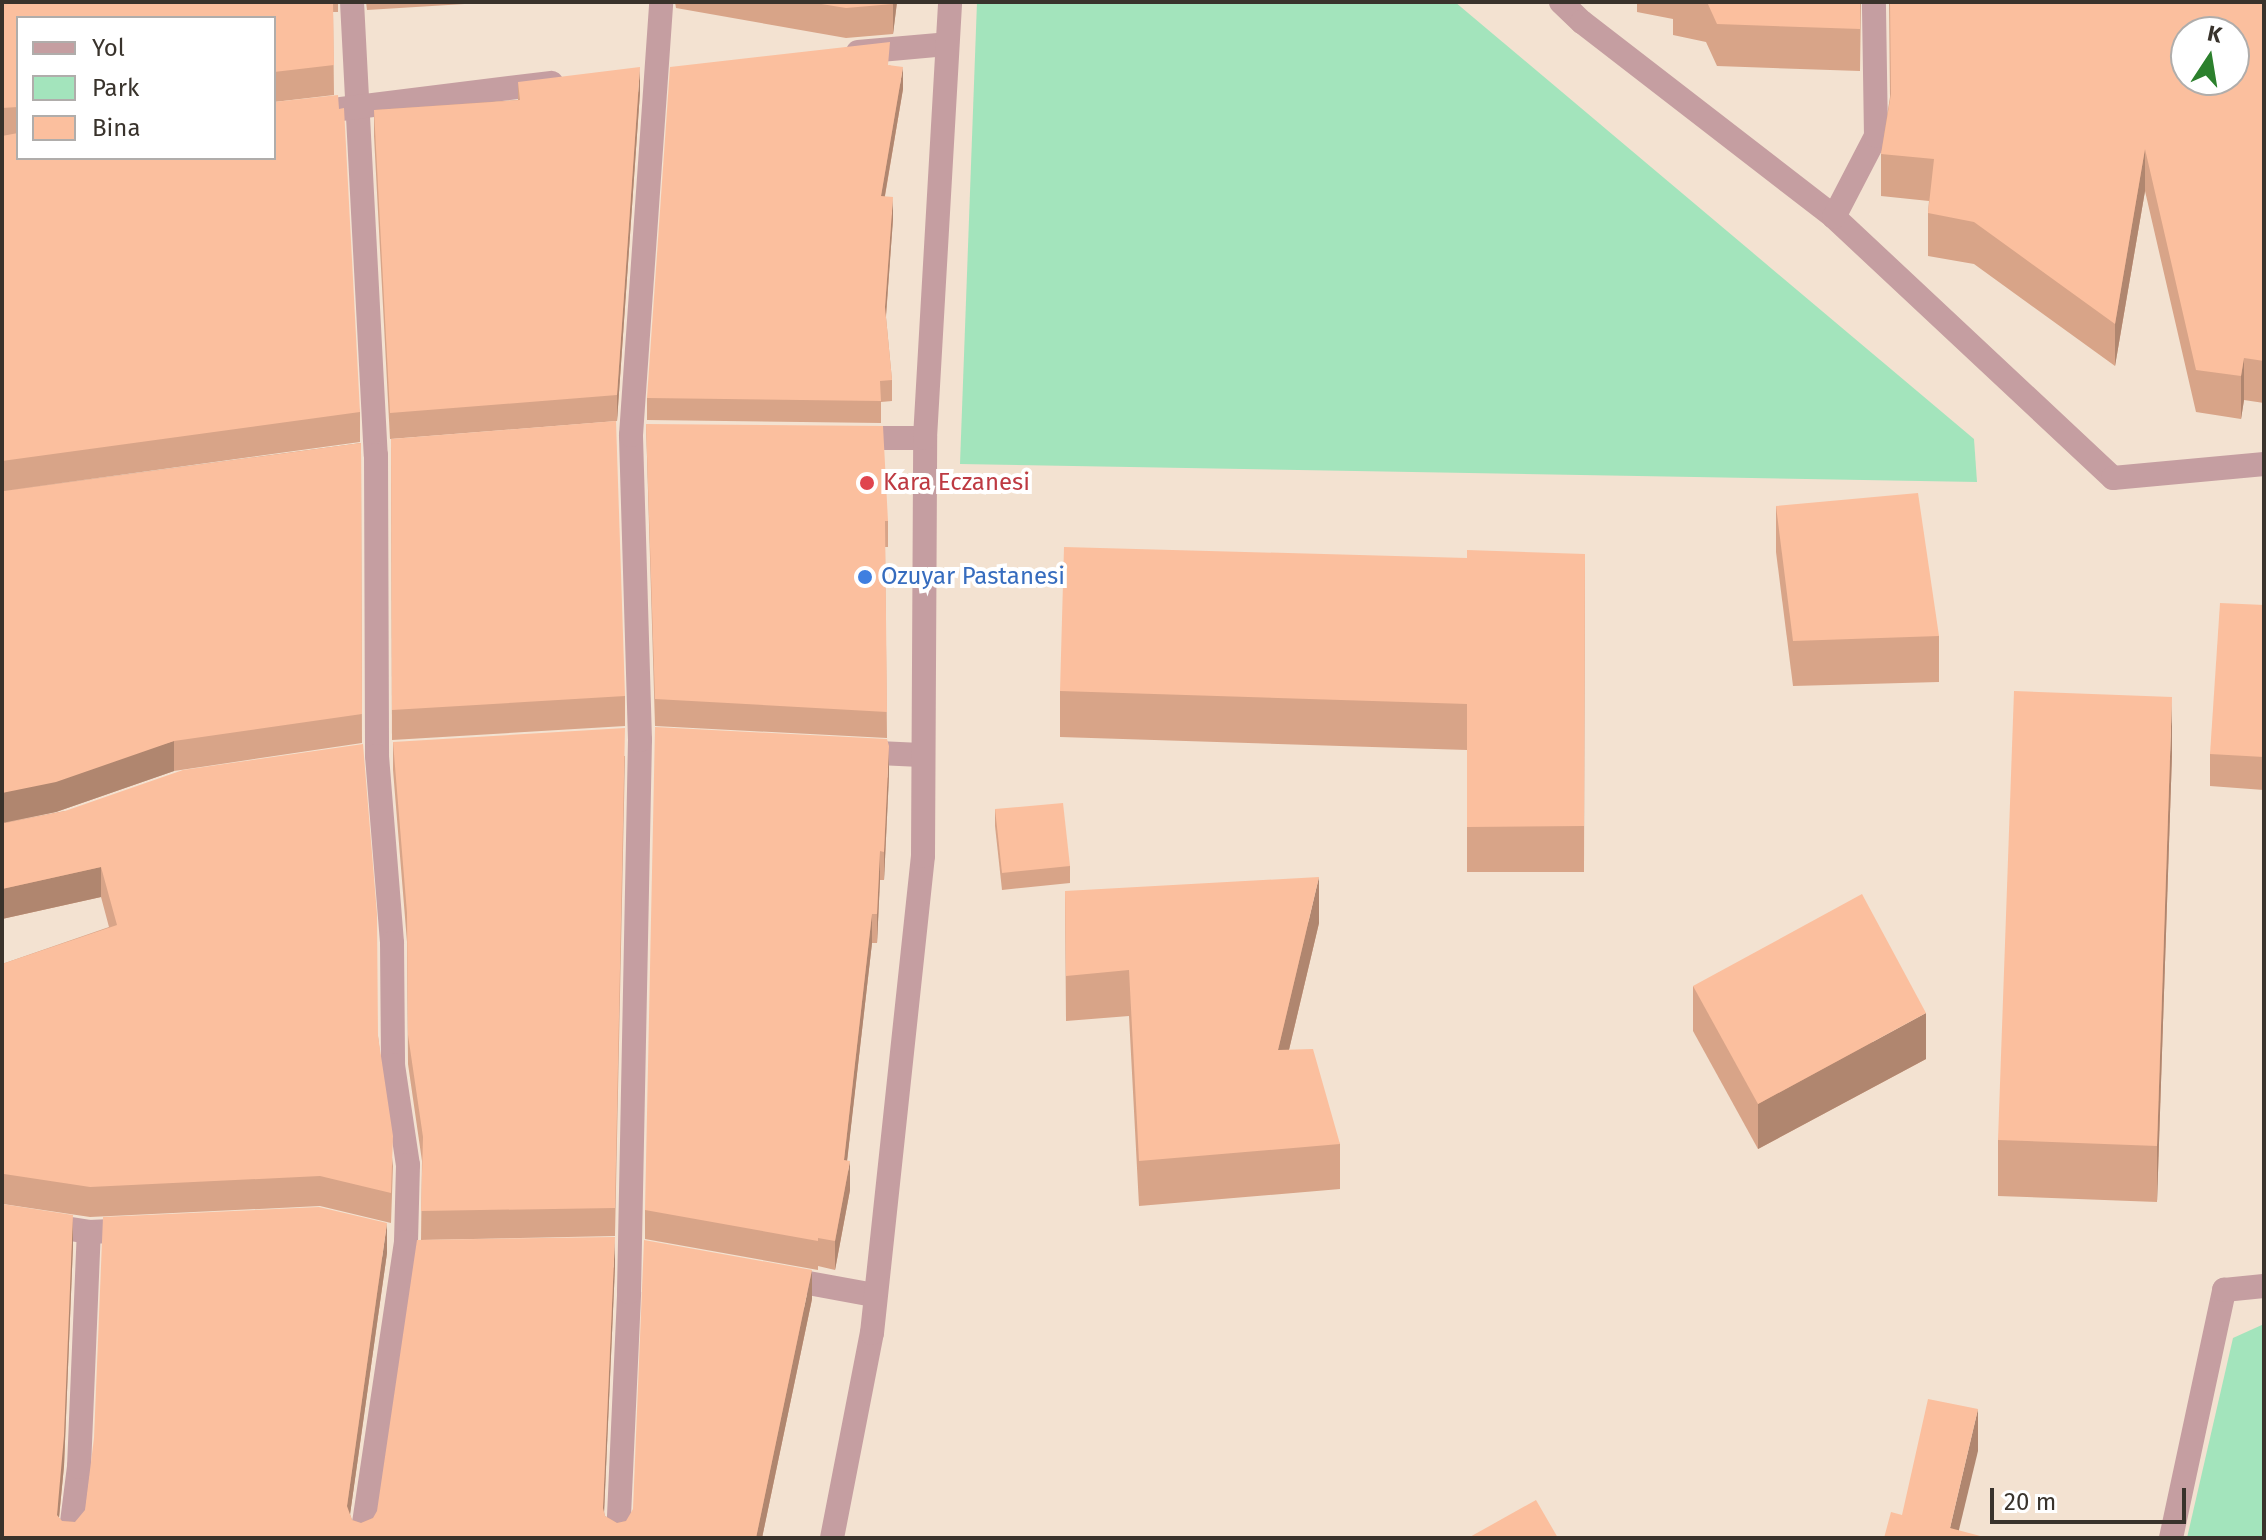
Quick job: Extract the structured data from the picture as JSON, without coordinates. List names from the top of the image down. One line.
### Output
{"places":["Kara Eczanesi","Ozuyar Pastanesi"],"legend":["Yol","Park","Bina"],"scale_bar":"20 m","north":"top"}
